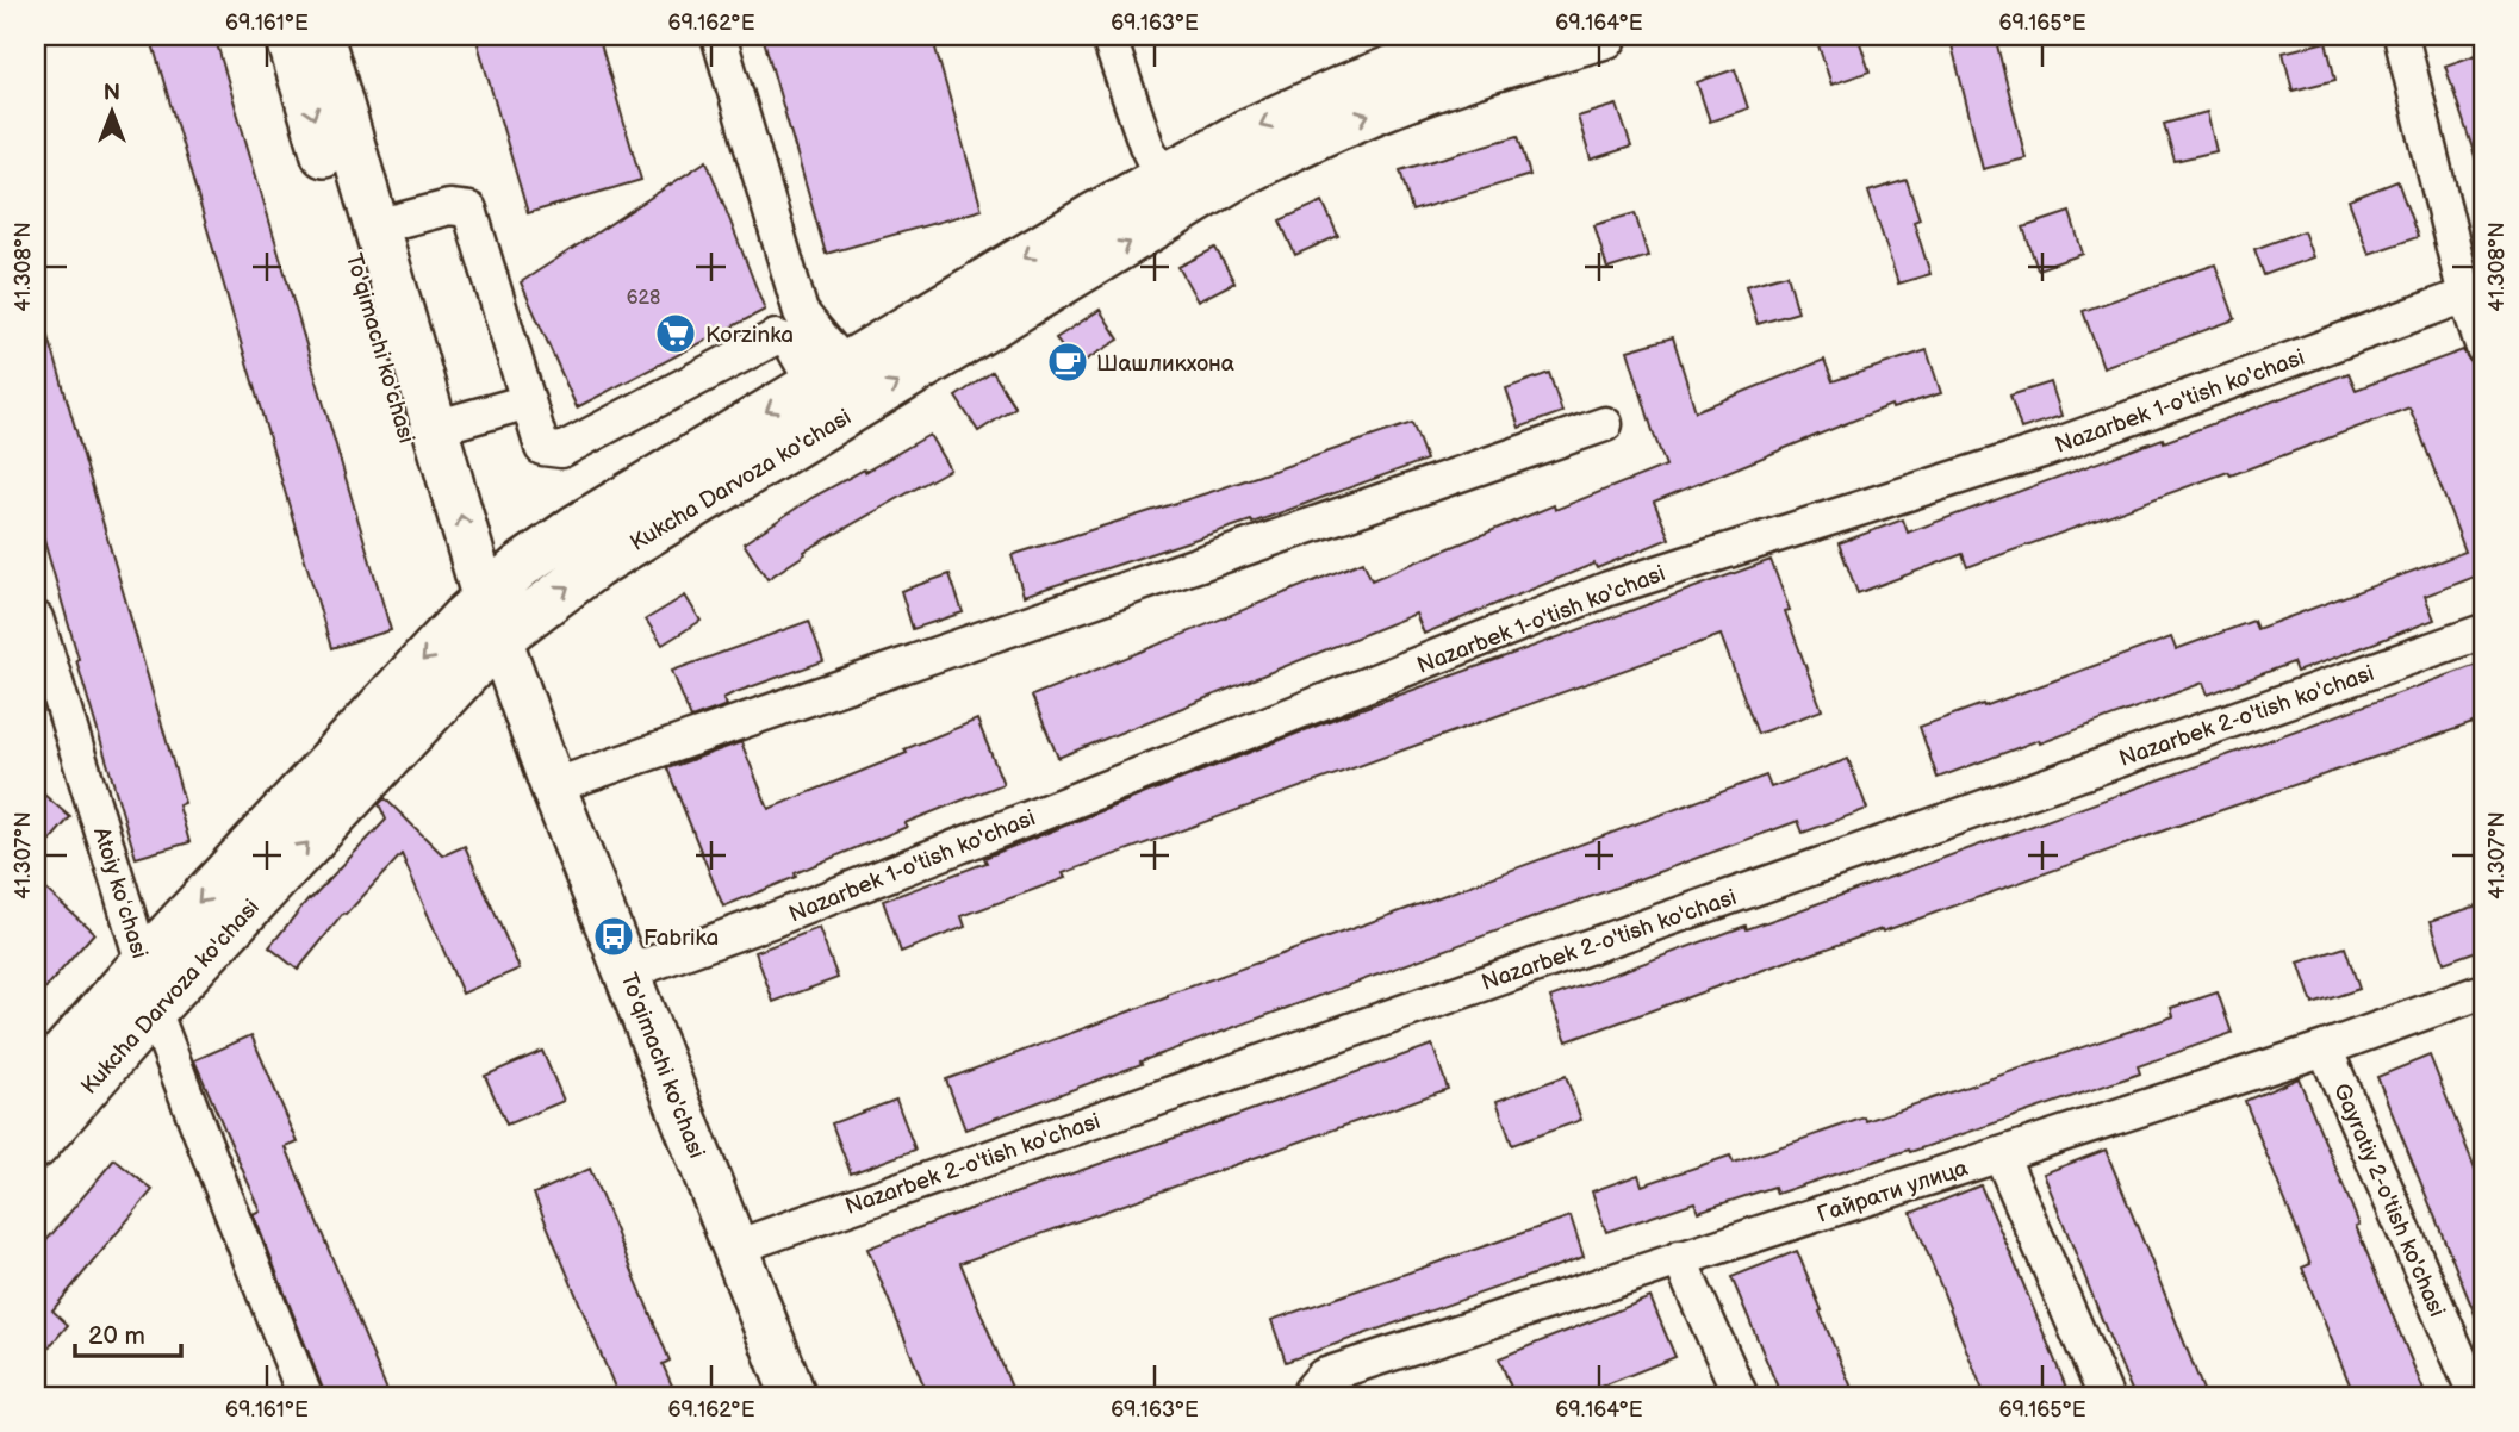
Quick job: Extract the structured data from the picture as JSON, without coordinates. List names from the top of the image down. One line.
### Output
{"streets":{"main road":["To'qimachi ko'chasi","Kukcha Darvoza ko'chasi"],"street":["Nazarbek 1-o'tish ko'chasi","Nazarbek 2-o'tish ko'chasi","Atoiy koʻchasi","Гайрати улица","Gayratiy 2-o'tish ko'chasi"]},"crossings":[["To'qimachi ko'chasi","Nazarbek 1-o'tish ko'chasi"],["To'qimachi ko'chasi","Kukcha Darvoza ko'chasi"],["To'qimachi ko'chasi","Nazarbek 2-o'tish ko'chasi"],["Kukcha Darvoza ko'chasi","Atoiy koʻchasi"],["Гайрати улица","Gayratiy 2-o'tish ko'chasi"]],"places":{"supermarket":["Korzinka"],"cafe":["Шашликхона"],"bus stop":["Fabrika"]},"house_numbers":["628"],"scale_bar":"20 m","north":"top","coordinates":["69.161°E","69.162°E","69.163°E","69.164°E","69.165°E","41.308°N","41.307°N"]}
